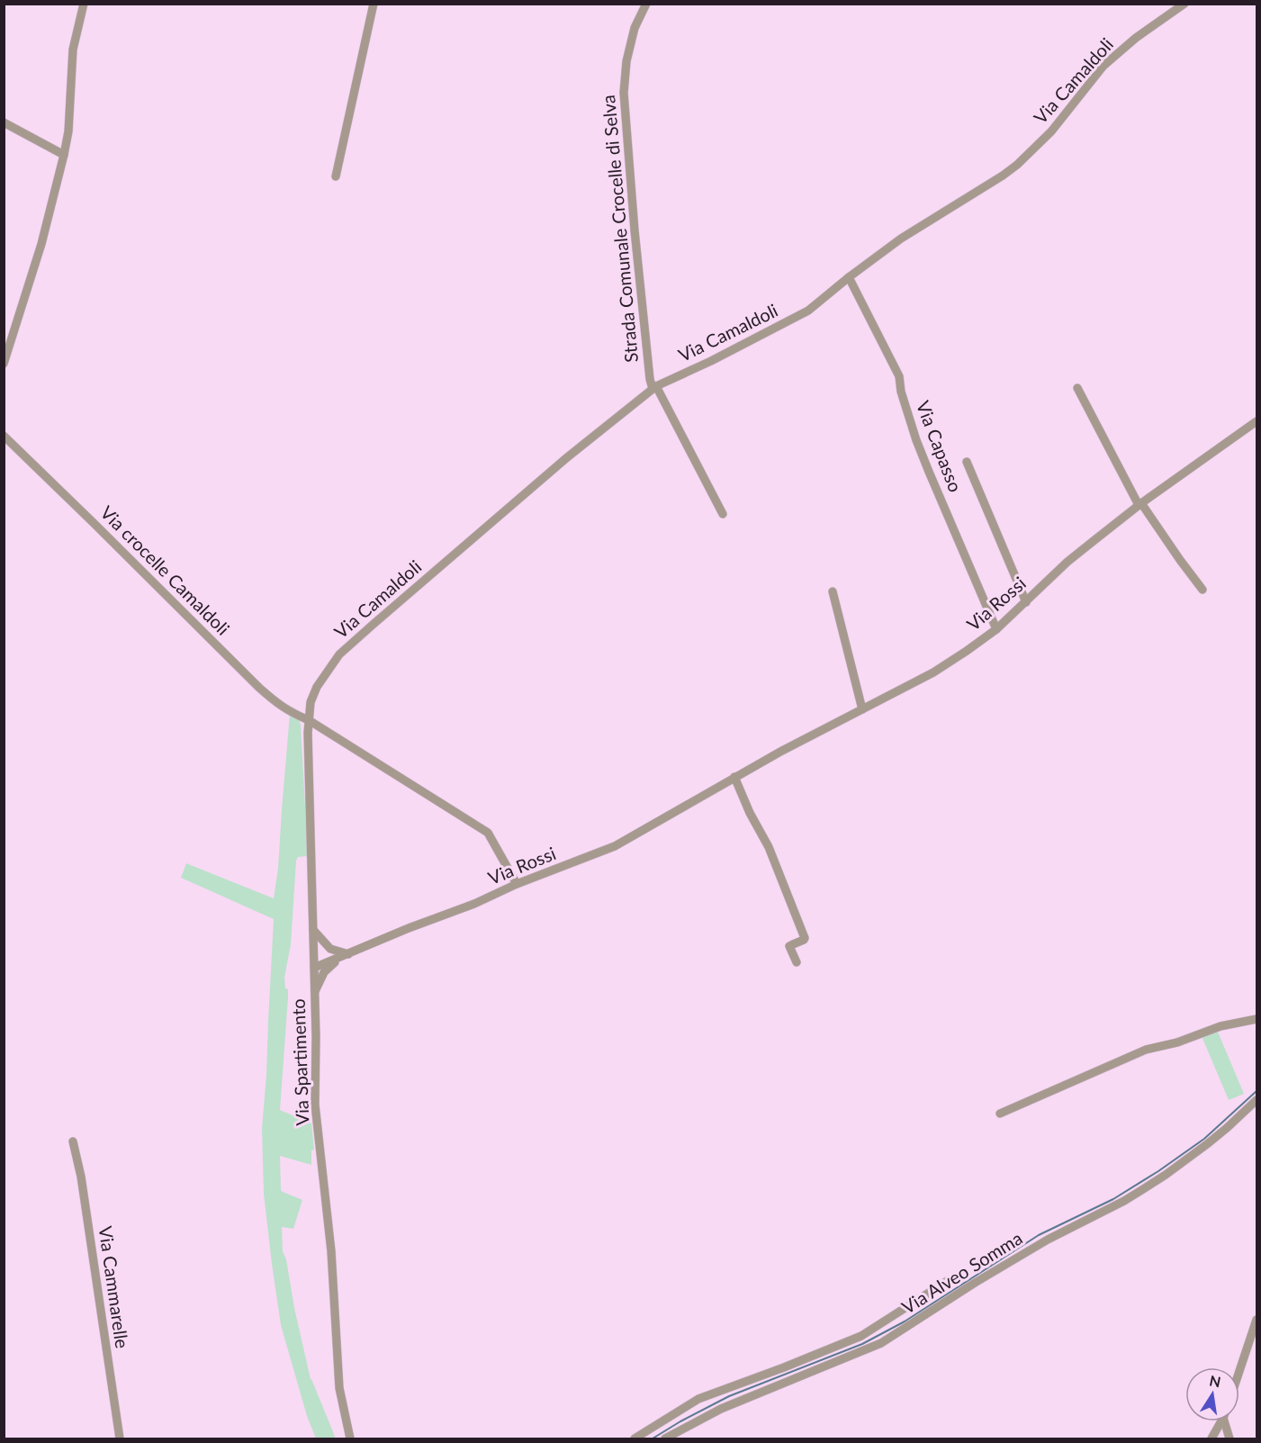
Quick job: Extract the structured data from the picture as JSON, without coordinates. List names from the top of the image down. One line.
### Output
{"streets":{"street":["Via Camaldoli","Strada Comunale Crocelle di Selva","Via Capasso","Via crocelle Camaldoli","Via Rossi","Via Spartimento","Via Alveo Somma","Via Cammarelle"]},"crossings":[["Via Camaldoli","Strada Comunale Crocelle di Selva"],["Via Camaldoli","Via Capasso"],["Via Camaldoli","Via crocelle Camaldoli"],["Via Camaldoli","Via Spartimento"],["Via Capasso","Via Rossi"],["Via crocelle Camaldoli","Via Rossi"],["Via crocelle Camaldoli","Via Spartimento"],["Via Rossi","Via Spartimento"]],"north":"top"}
